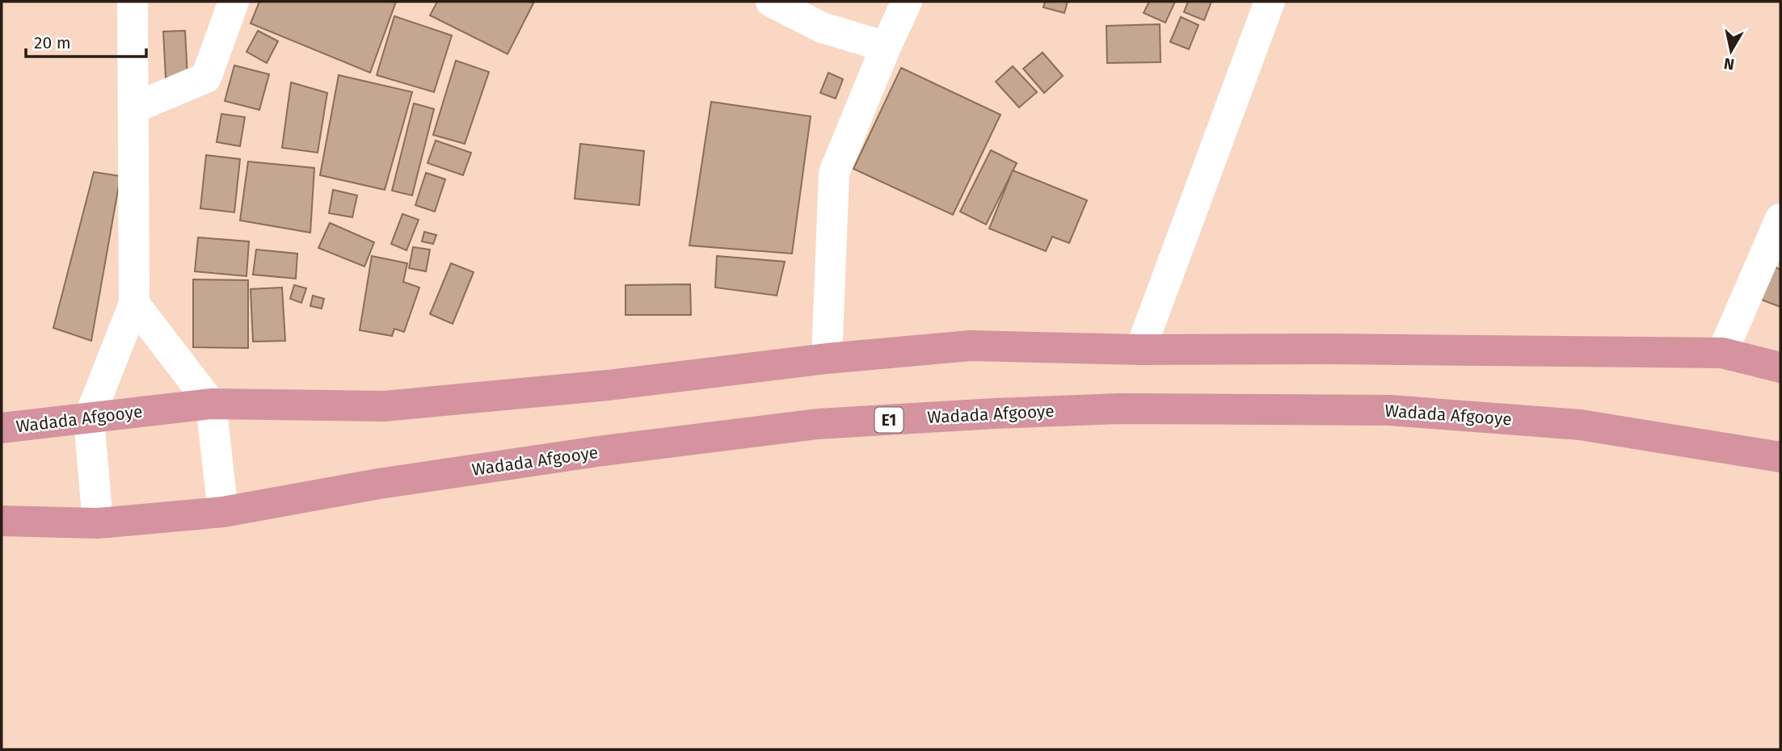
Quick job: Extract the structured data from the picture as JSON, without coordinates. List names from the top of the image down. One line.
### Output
{"streets":{"highway":["Wadada Afgooye","E1"]},"scale_bar":"20 m","north":"bottom"}
